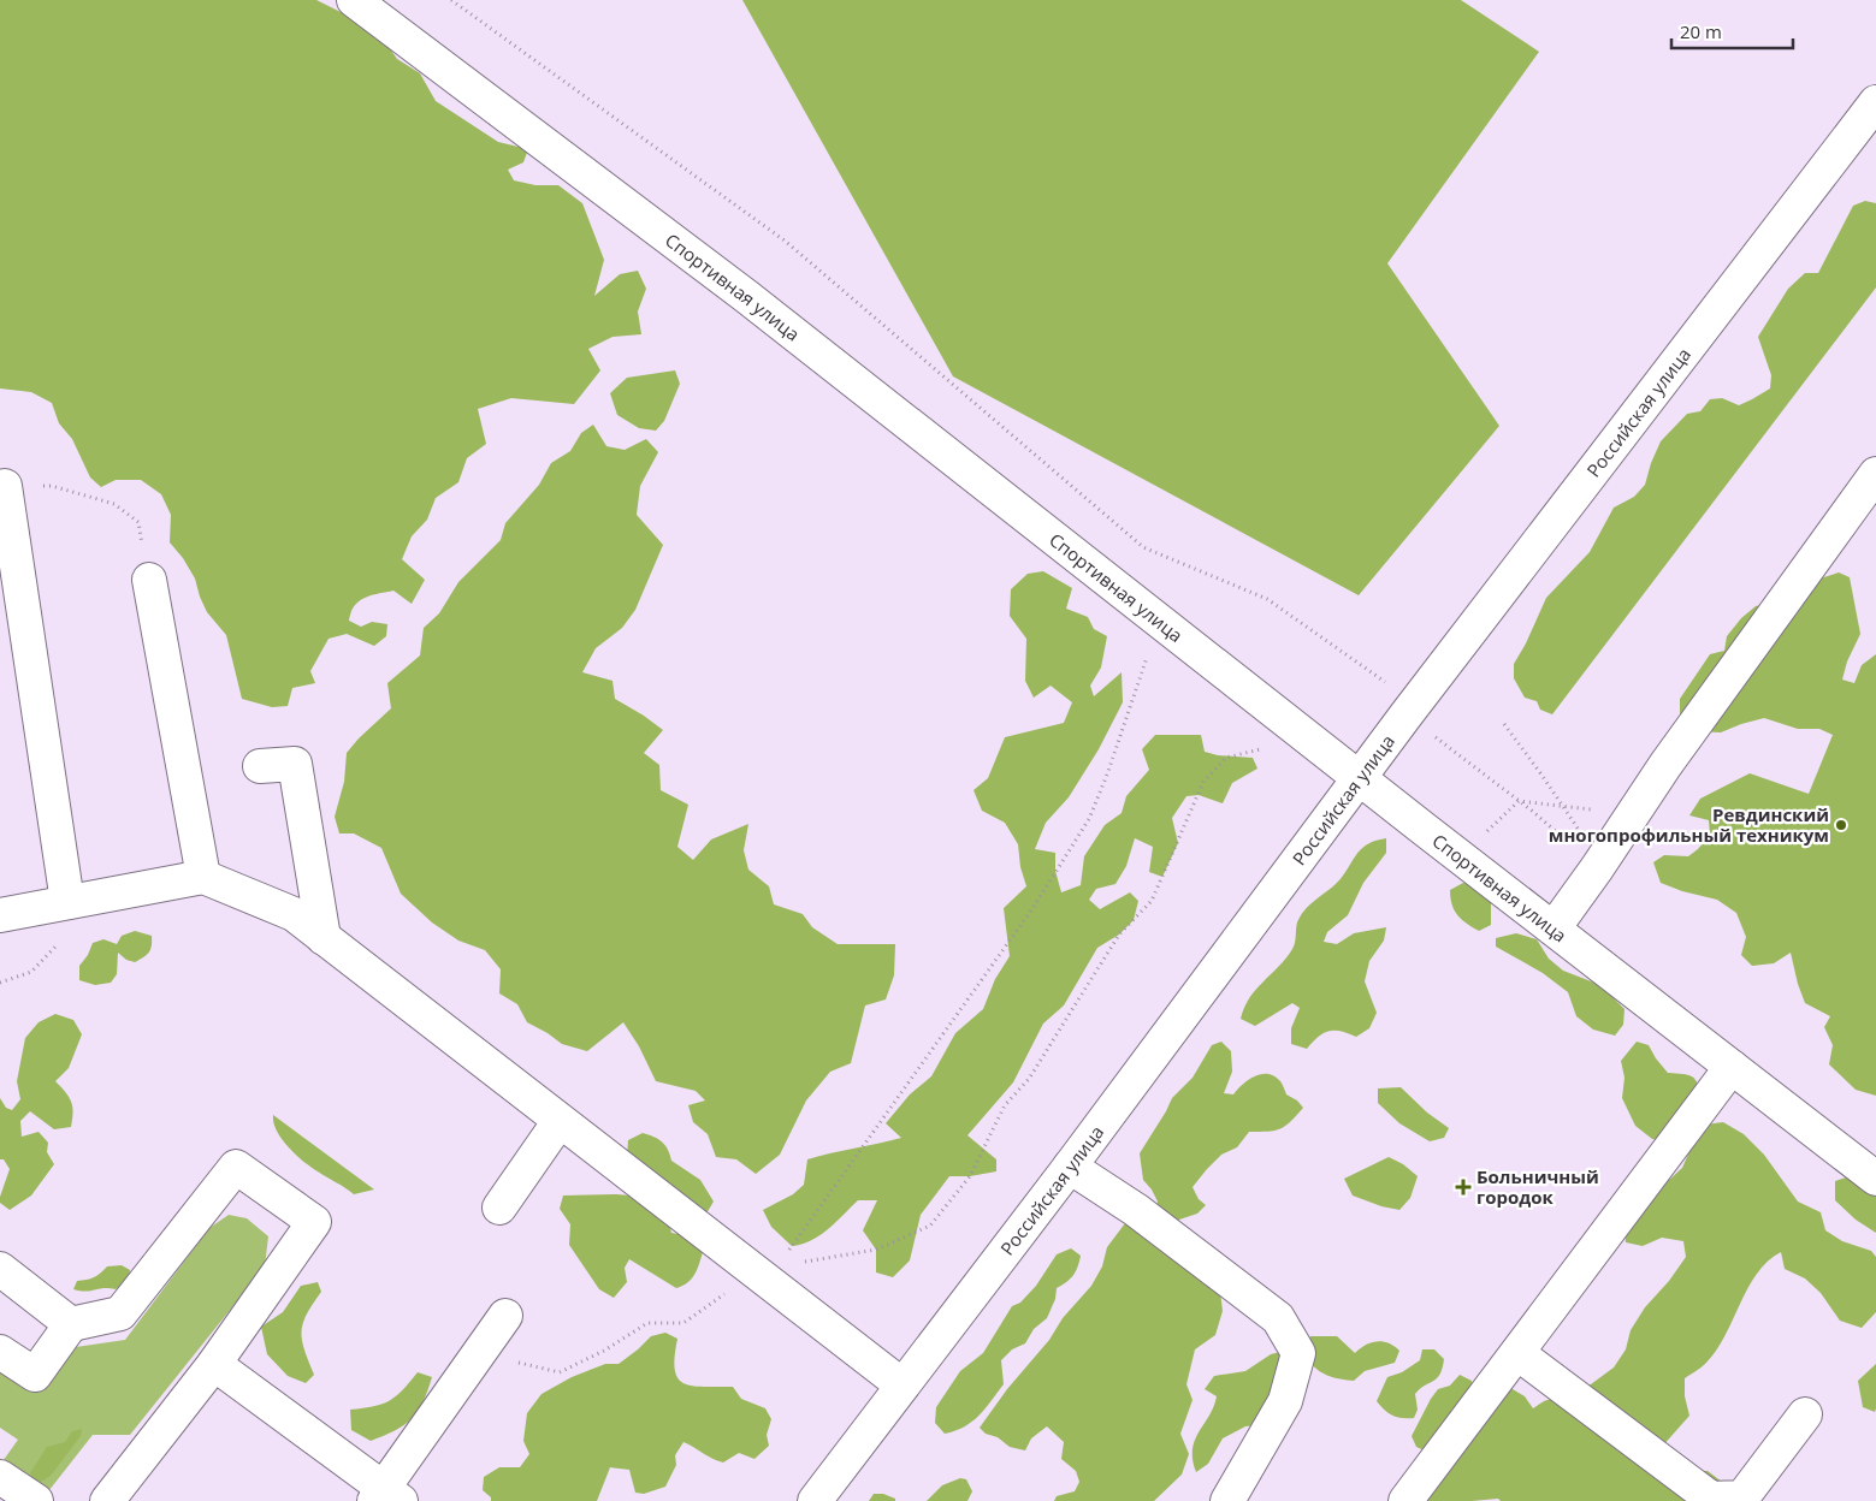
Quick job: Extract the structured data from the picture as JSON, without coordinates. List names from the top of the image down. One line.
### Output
{"streets":{"street":["Спортивная улица","Российская улица"]},"crossings":[["Спортивная улица","Российская улица"]],"places":{"other":["Ревдинский многопрофильный техникум"],"health":["Больничный городок"]},"scale_bar":"20 m"}
